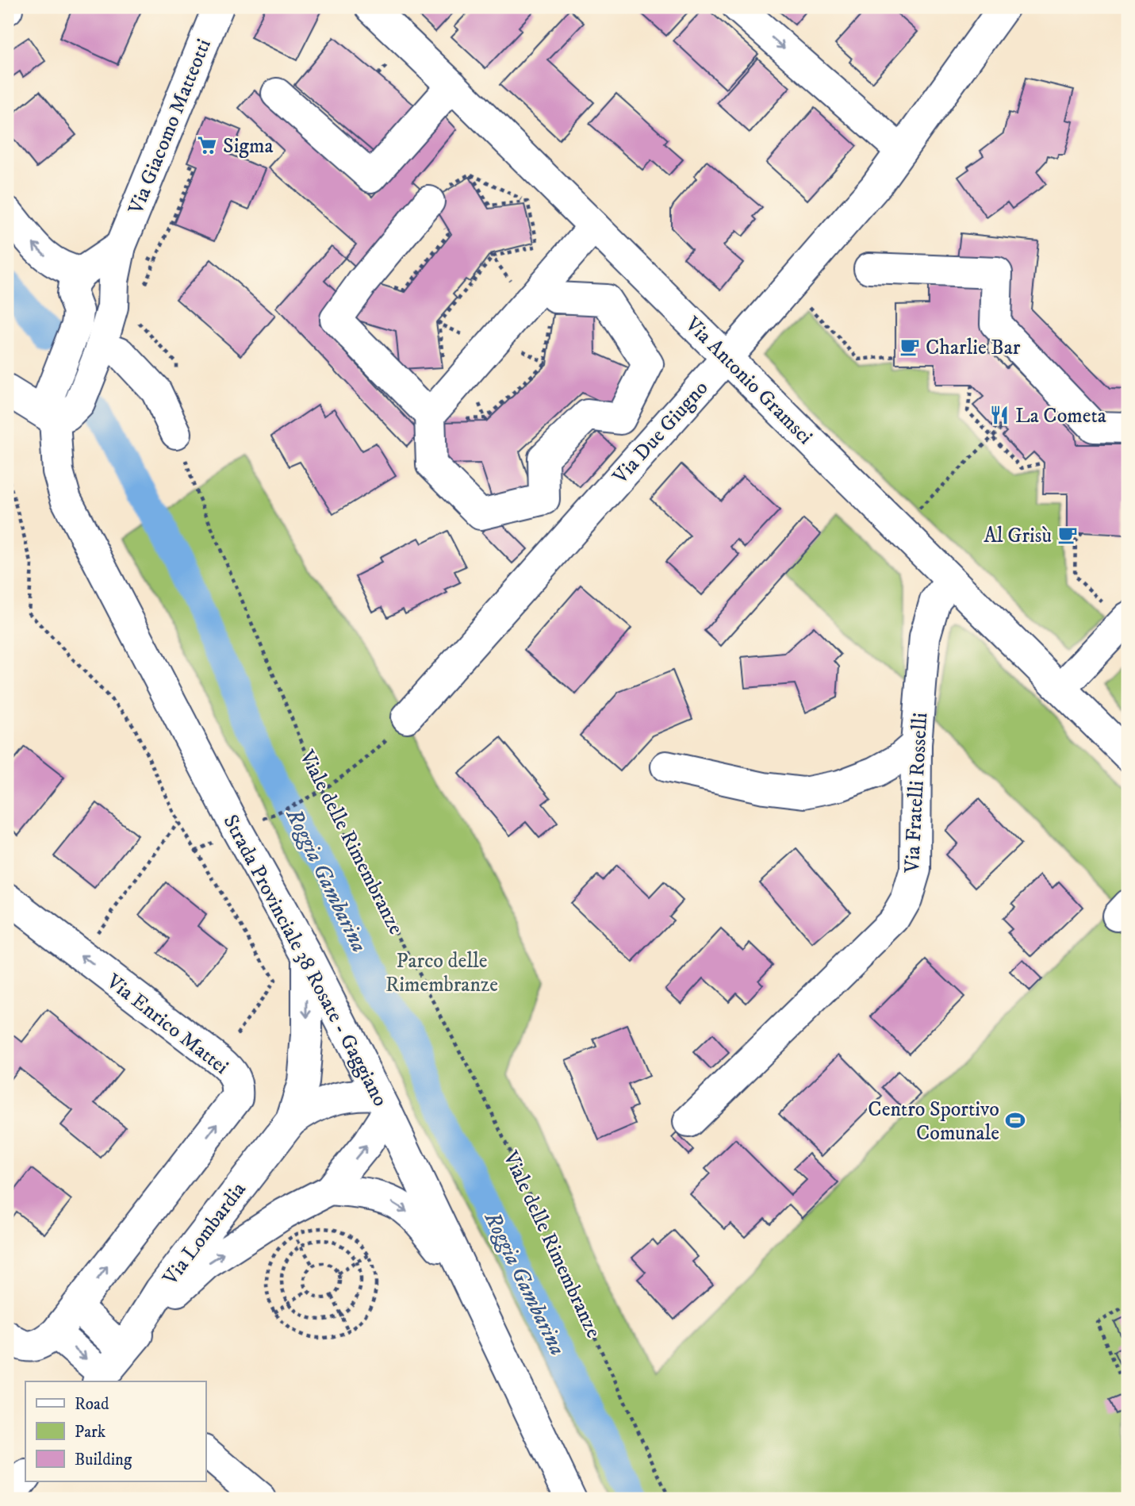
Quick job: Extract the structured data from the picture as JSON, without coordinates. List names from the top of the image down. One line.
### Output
{"streets":{"street":["Via Giacomo Matteotti","Via Antonio Gramsci","Via Due Giugno","Via Fratelli Rosselli","Strada Provinciale 38 Rosate - Gaggiano","Via Enrico Mattei","Via Lombardia"],"path":["Viale delle Rimembranze"]},"crossings":[["Via Giacomo Matteotti","Strada Provinciale 38 Rosate - Gaggiano"],["Via Antonio Gramsci","Via Due Giugno"],["Via Antonio Gramsci","Via Fratelli Rosselli"],["Strada Provinciale 38 Rosate - Gaggiano","Via Lombardia"]],"water":["Roggia Gambarina"],"parks":["Parco delle Rimembranze"],"places":{"supermarket":["Sigma"],"cafe":["Charlie Bar","Al Grisù"],"restaurant":["La Cometa"],"sports":["Centro Sportivo Comunale"]},"legend":["Road","Park","Building"]}
